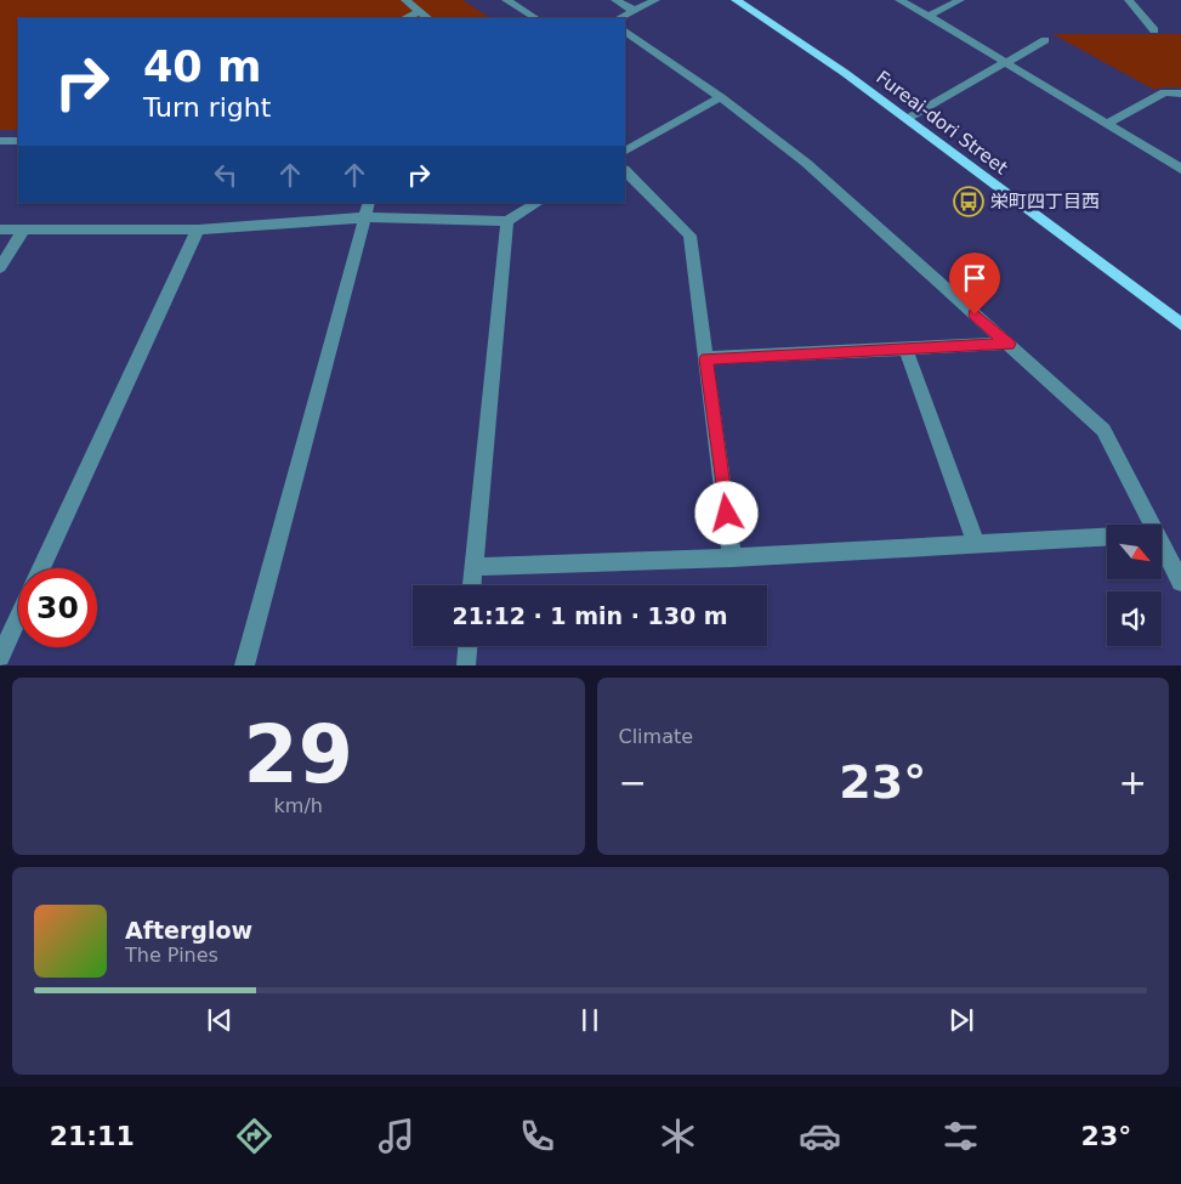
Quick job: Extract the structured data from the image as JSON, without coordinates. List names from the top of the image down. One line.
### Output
{"streets":{"main road":["Fureai-dori Street"]},"places":{"bus stop":["栄町四丁目西"]},"north":"bottom right","page":{"turn":["40 m","Turn right"],"limit":"30","trip":"21:12 · 1 min · 130 m","tile":[["29","km/h"],"Climate"],"heat":["−","23°","+"],"song":["Afterglow","The Pines"],"tabs":["21:11","23°"]}}
